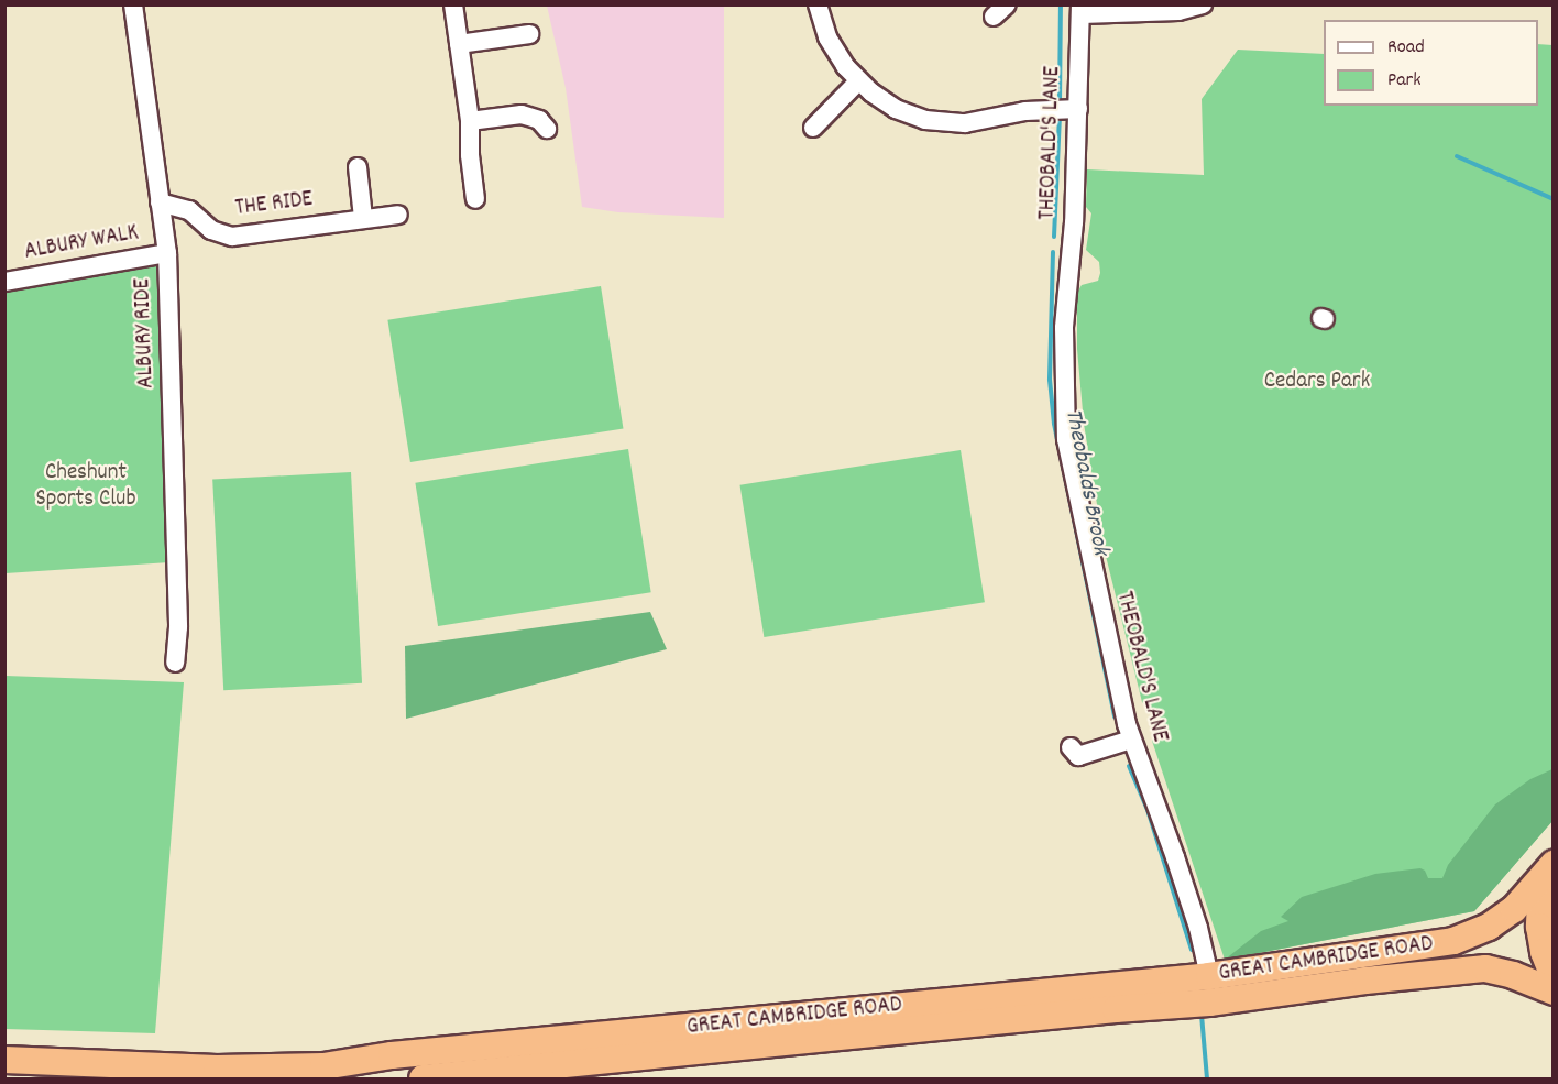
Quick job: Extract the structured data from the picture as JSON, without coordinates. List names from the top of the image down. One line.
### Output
{"streets":{"highway":["GREAT CAMBRIDGE ROAD"],"street":["THEOBALD'S LANE","THE RIDE","ALBURY WALK","ALBURY RIDE"]},"crossings":[["THEOBALD'S LANE","GREAT CAMBRIDGE ROAD"],["THE RIDE","ALBURY RIDE"],["ALBURY WALK","ALBURY RIDE"]],"water":["Theobalds Brook"],"parks":["Cedars Park","Cheshunt Sports Club"],"legend":["Road","Park"]}
